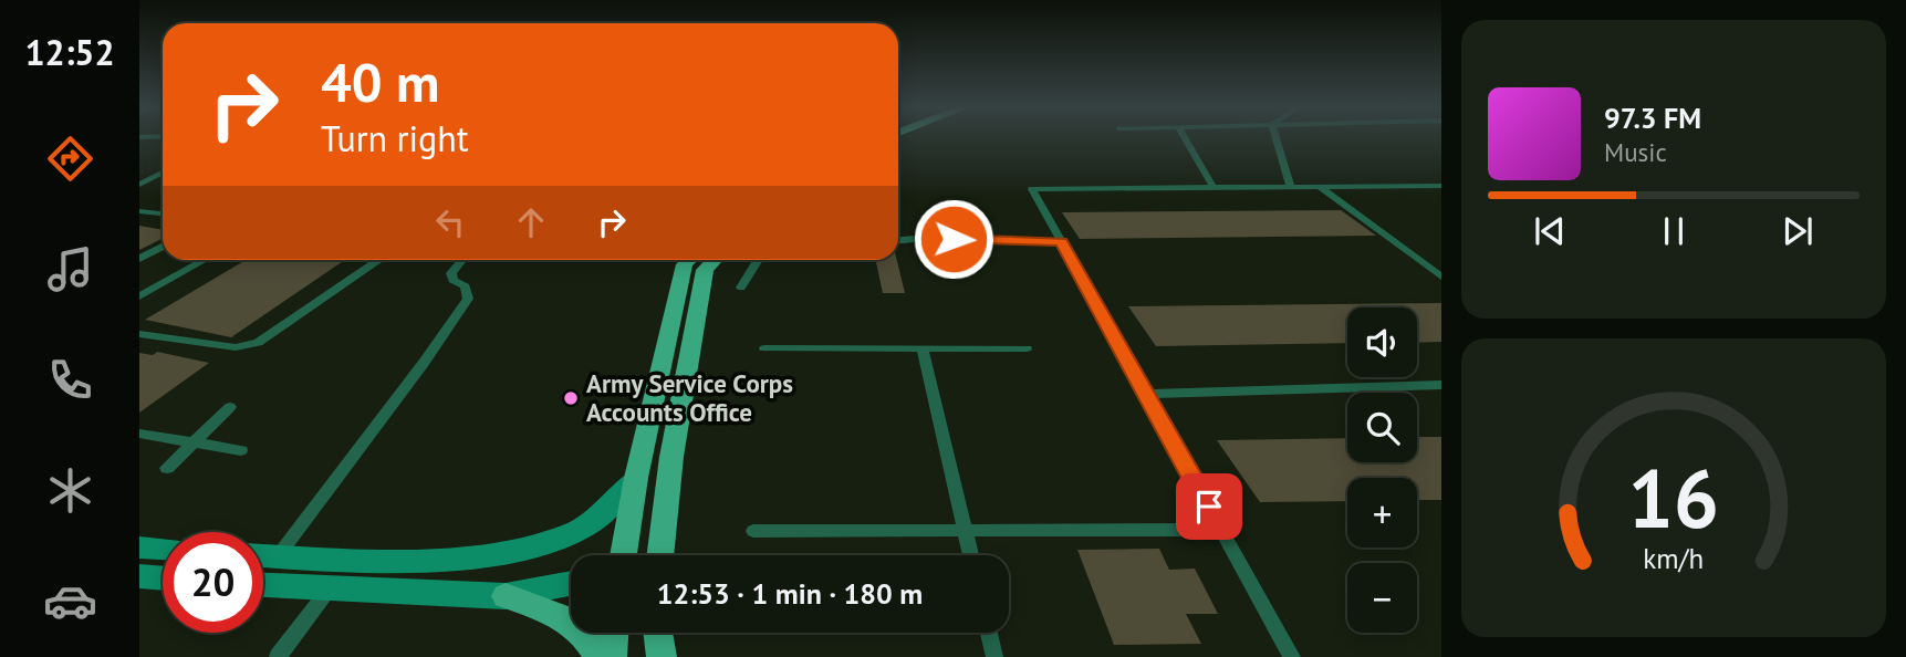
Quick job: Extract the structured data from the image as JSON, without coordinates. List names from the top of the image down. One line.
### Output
{"places":["Army Service Corps Accounts Office"],"page":{"tabs":"12:52","turn":["40 m","Turn right"],"song":["97.3 FM","Music"],"map_buttons":["+","−"],"limit":"20","trip":"12:53 · 1 min · 180 m","gauge":["16","km/h"]}}
